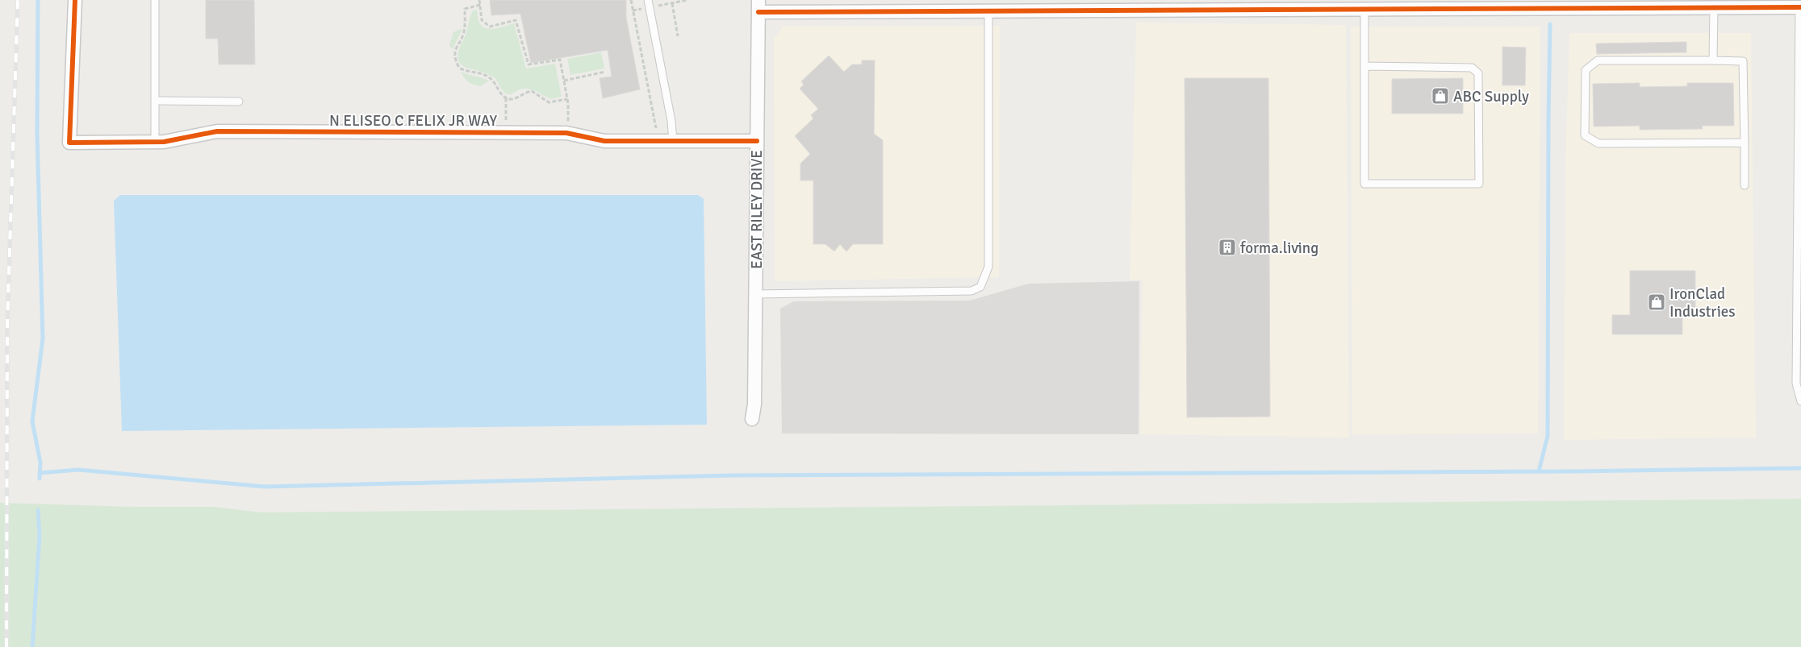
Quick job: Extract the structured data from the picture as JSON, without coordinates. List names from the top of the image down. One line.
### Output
{"streets":{"street":["N ELISEO C FELIX JR WAY","EAST RILEY DRIVE"]},"crossings":[["N ELISEO C FELIX JR WAY","EAST RILEY DRIVE"]],"places":{"shop":["ABC Supply","IronClad Industries"],"building":["forma.living"]}}
